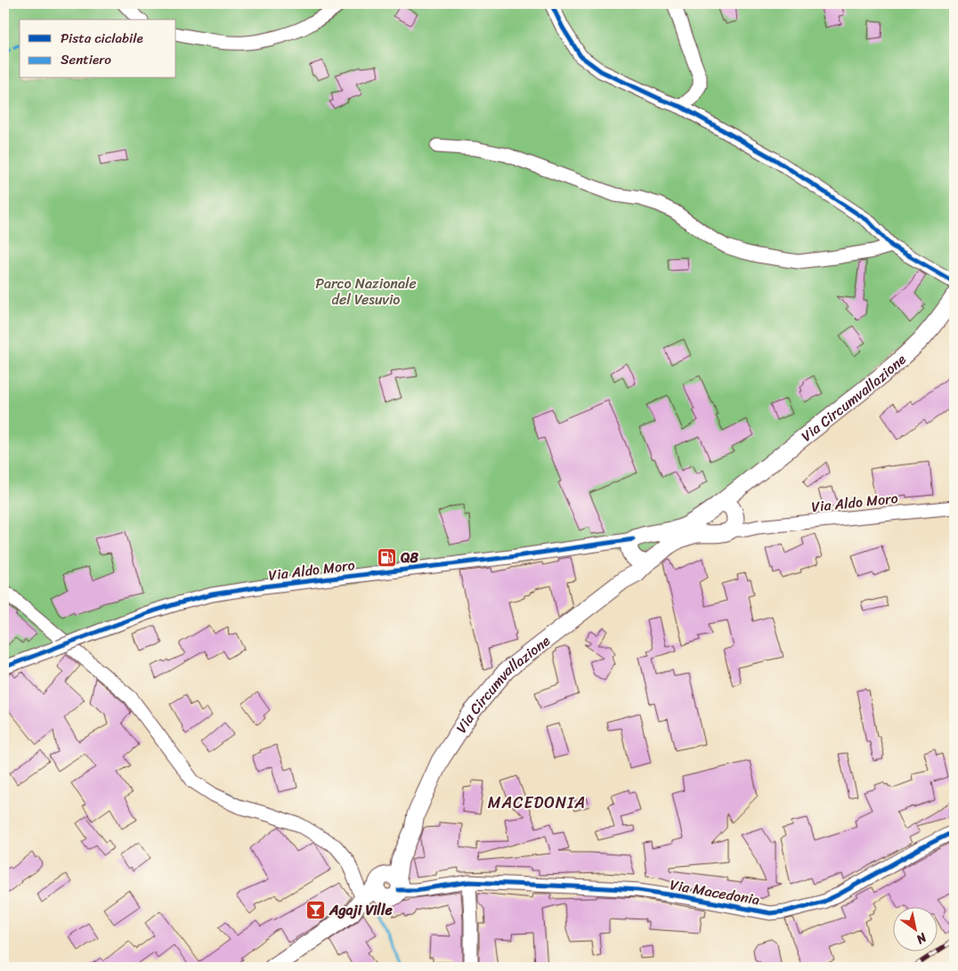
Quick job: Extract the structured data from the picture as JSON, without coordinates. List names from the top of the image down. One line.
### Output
{"streets":{"main road":["Via Circumvallazione","Via Macedonia"],"street":["Via Aldo Moro"]},"crossings":[["Via Circumvallazione","Via Aldo Moro"],["Via Circumvallazione","Via Macedonia"]],"districts":["MACEDONIA"],"parks":["Parco Nazionale del Vesuvio"],"places":{"fuel station":["Q8"],"bar":["Agaji Ville"]},"legend":["Pista ciclabile","Sentiero"],"north":"bottom right"}
